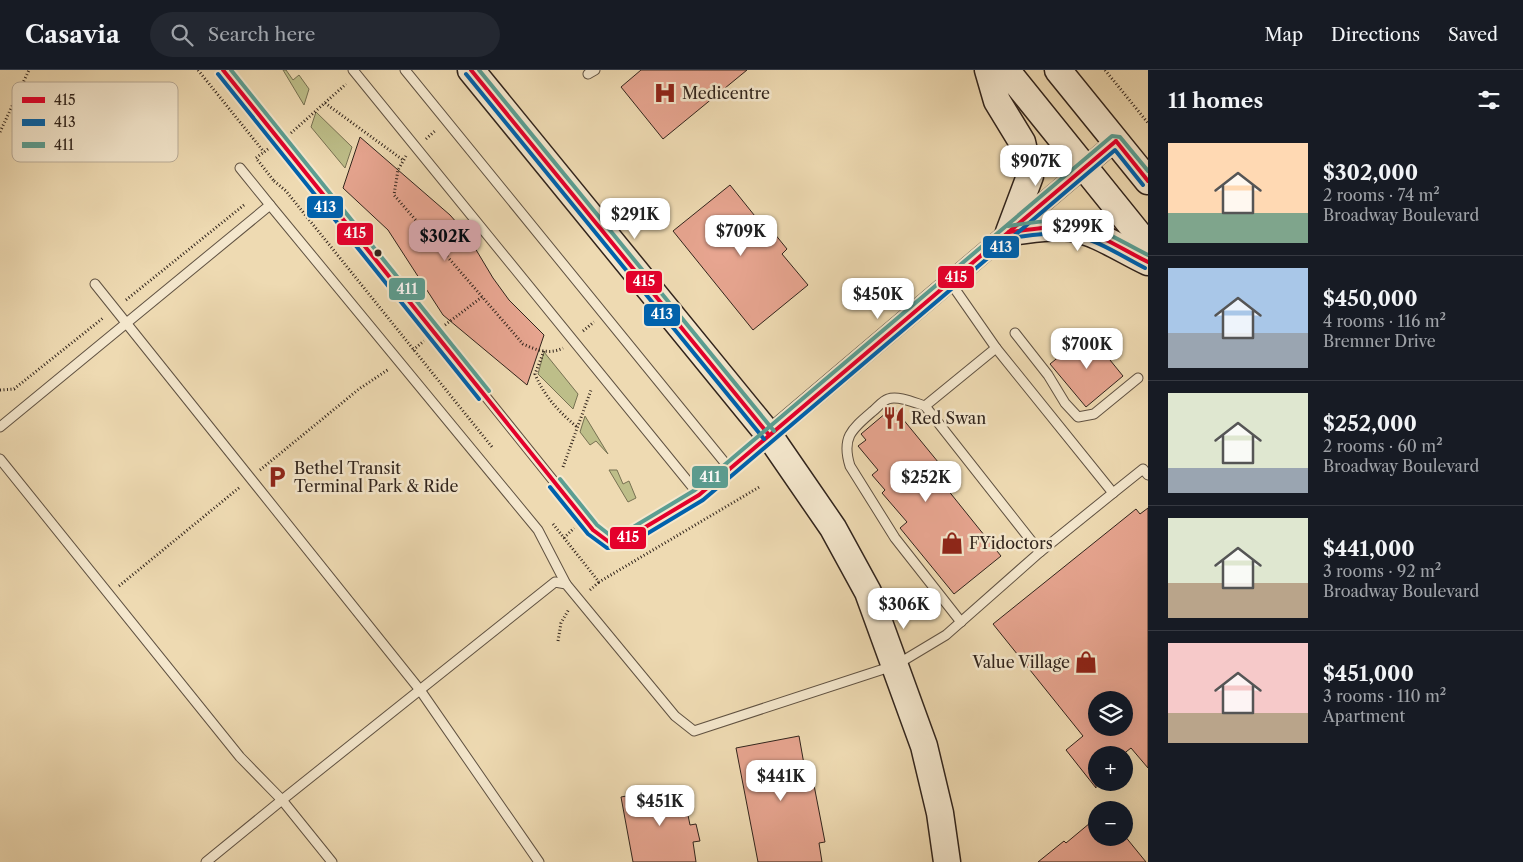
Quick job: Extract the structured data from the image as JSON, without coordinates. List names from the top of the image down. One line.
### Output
{"places":{"hospital":["Medicentre"],"restaurant":["Red Swan"],"parking":["Bethel Transit Terminal Park & Ride"],"shop":["FYidoctors","Value Village"]},"lines":["transit line 415","transit line 411","transit line 413"],"legend":["415","413","411"],"page":{"header":"Casavia","search":"Search here","nav":["Map","Directions","Saved"],"heading":"11 homes","list":[{"name":"$302,000","note":"2 rooms · 74 m² · Broadway Boulevard"},{"name":"$450,000","note":"4 rooms · 116 m² · Bremner Drive"},{"name":"$252,000","note":"2 rooms · 60 m² · Broadway Boulevard"},{"name":"$441,000","note":"3 rooms · 92 m² · Broadway Boulevard"},{"name":"$451,000","note":"3 rooms · 110 m² · Apartment"}],"price":["$907K","$291K","$299K","$709K","$302K","$450K","$700K","$252K","$306K","$441K","$451K"],"map_buttons":["+","−"]}}
